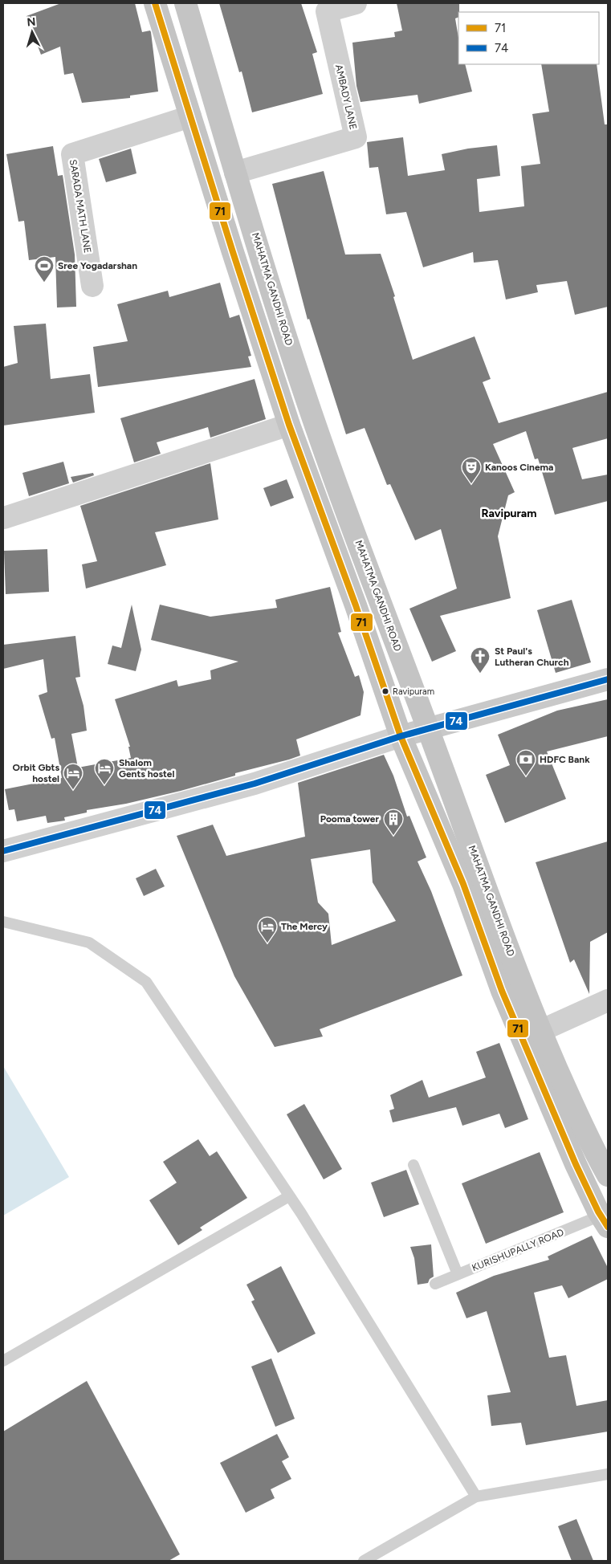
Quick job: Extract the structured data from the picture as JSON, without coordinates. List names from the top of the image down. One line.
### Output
{"streets":{"main road":["MAHATMA GANDHI ROAD"],"street":["AMBADY LANE","SARADA MATH LANE"],"lane":["KURISHUPALLY ROAD"]},"crossings":[["AMBADY LANE","MAHATMA GANDHI ROAD"],["SARADA MATH LANE","MAHATMA GANDHI ROAD"],["MAHATMA GANDHI ROAD","KURISHUPALLY ROAD"]],"districts":["Ravipuram"],"places":{"sports":["Sree Yogadarshan"],"theatre":["Kanoos Cinema"],"church":["St Paul's Lutheran Church"],"other":["Ravipuram"],"bank":["HDFC Bank"],"hotel":["Shalom Gents hostel","Orbit Gbts hostel","The Mercy"],"building":["Pooma tower"]},"lines":["transit line 71","transit line 74"],"legend":["71","74"],"north":"top"}
